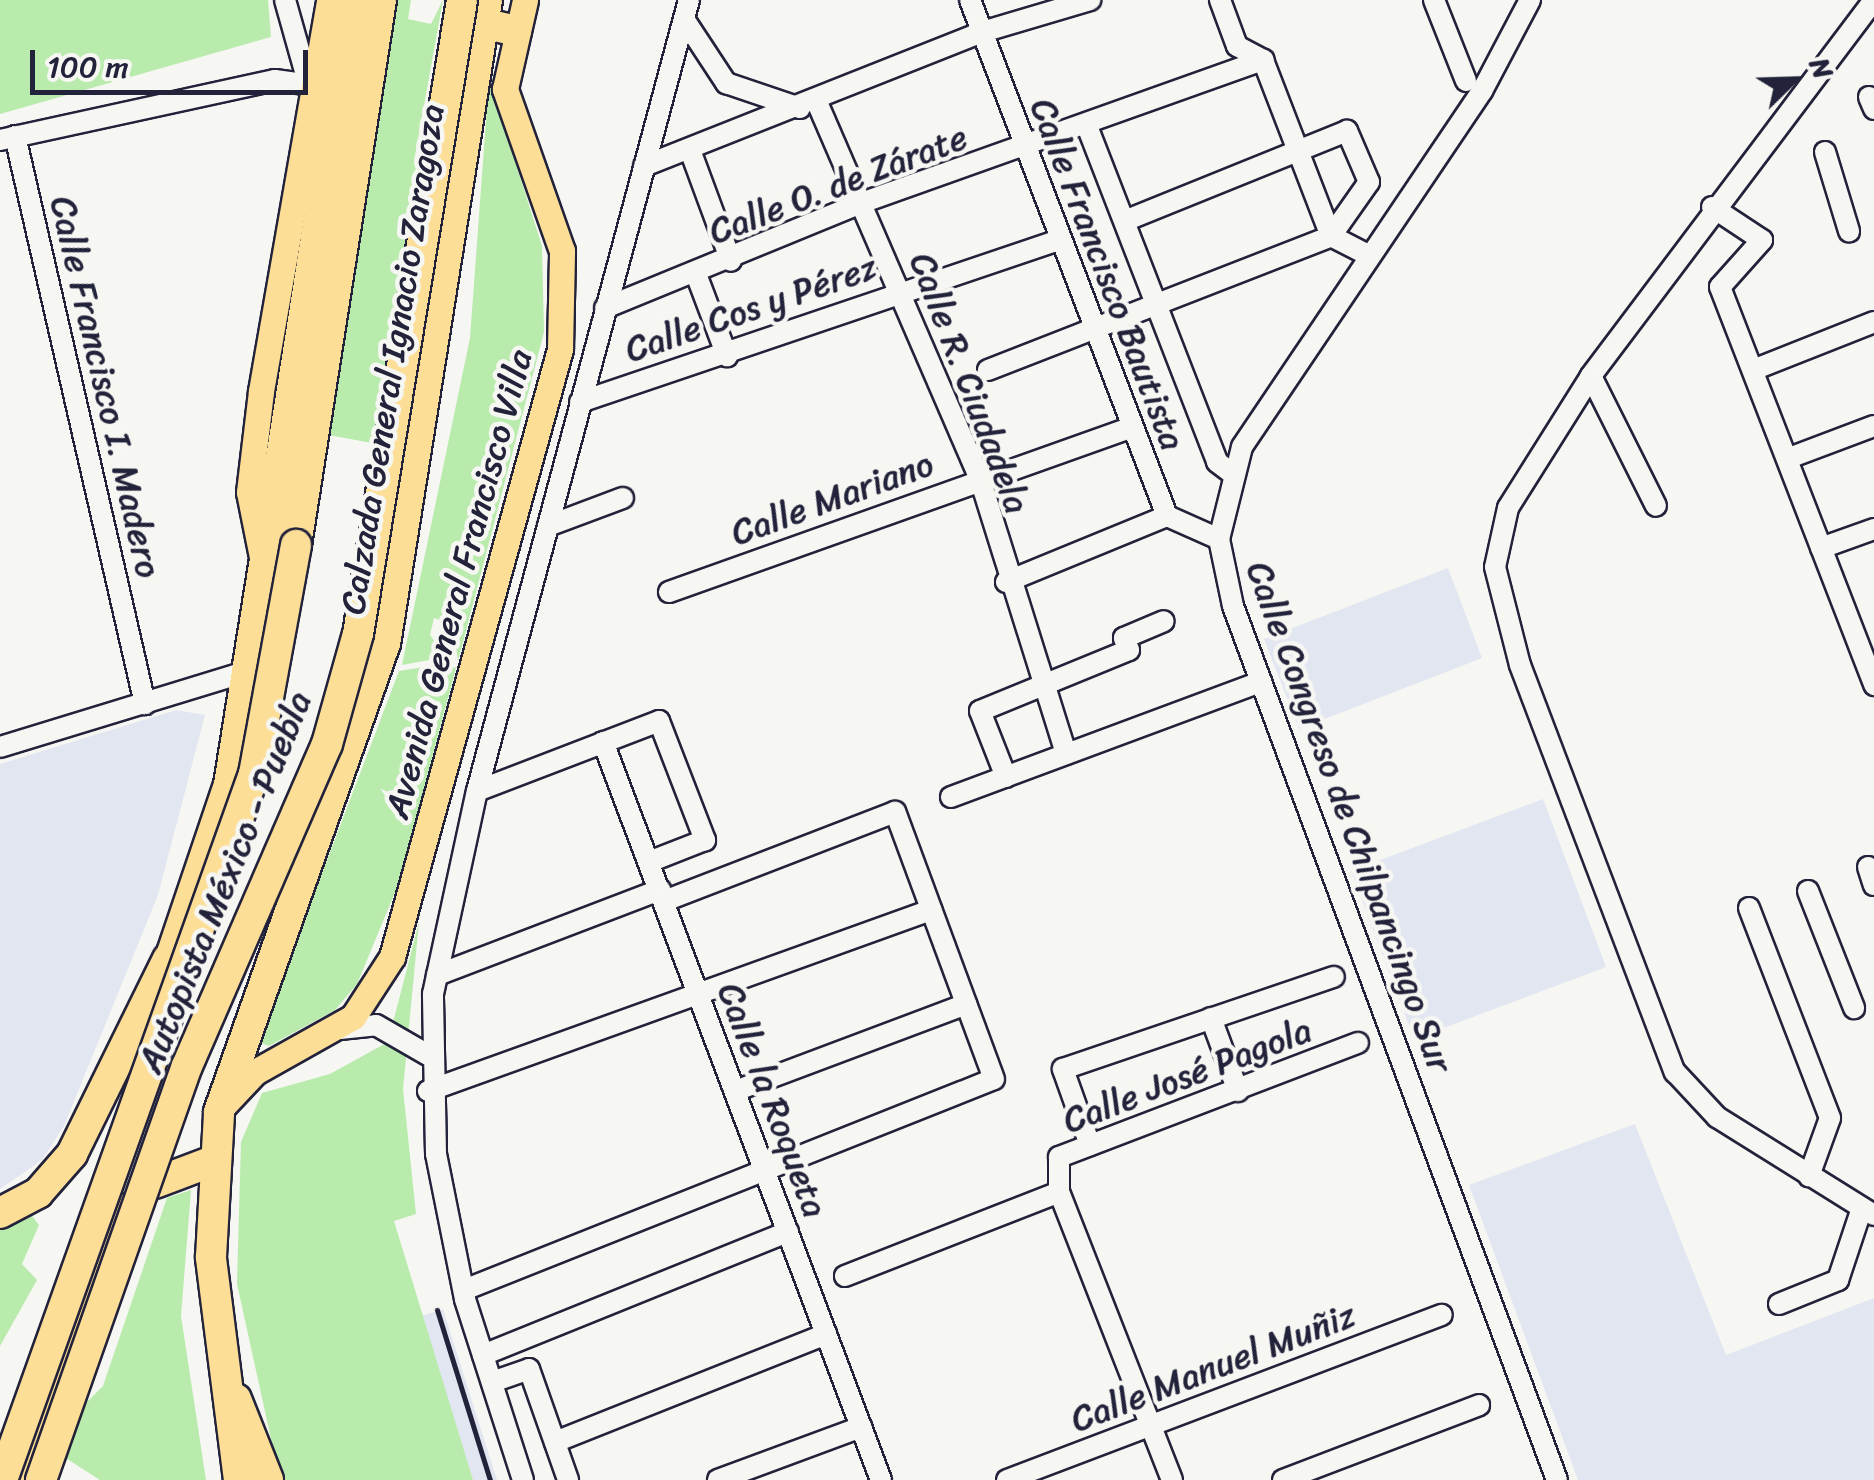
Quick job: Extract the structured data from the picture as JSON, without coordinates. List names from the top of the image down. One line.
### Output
{"streets":{"highway":["Calzada General Ignacio Zaragoza","Autopista México - Puebla"],"main road":["Avenida General Francisco Villa"],"street":["Calle O. de Zárate","Calle Francisco Bautista","Calle Cos y Pérez","Calle R. Ciudadela","Calle Francisco I. Madero","Calle Mariano","Calle Congreso de Chilpancingo Sur","Calle José Pagola","Calle la Roqueta","Calle Manuel Muñiz"]},"crossings":[["Calle O. de Zárate","Calle Francisco Bautista"],["Calle O. de Zárate","Calle R. Ciudadela"],["Calle Francisco Bautista","Calle Cos y Pérez"],["Calle Francisco Bautista","Calle Mariano"],["Calle Cos y Pérez","Calle R. Ciudadela"],["Calzada General Ignacio Zaragoza","Avenida General Francisco Villa"],["Calzada General Ignacio Zaragoza","Autopista México - Puebla"],["Calle R. Ciudadela","Calle Mariano"]],"scale_bar":"100 m","north":"top right"}
